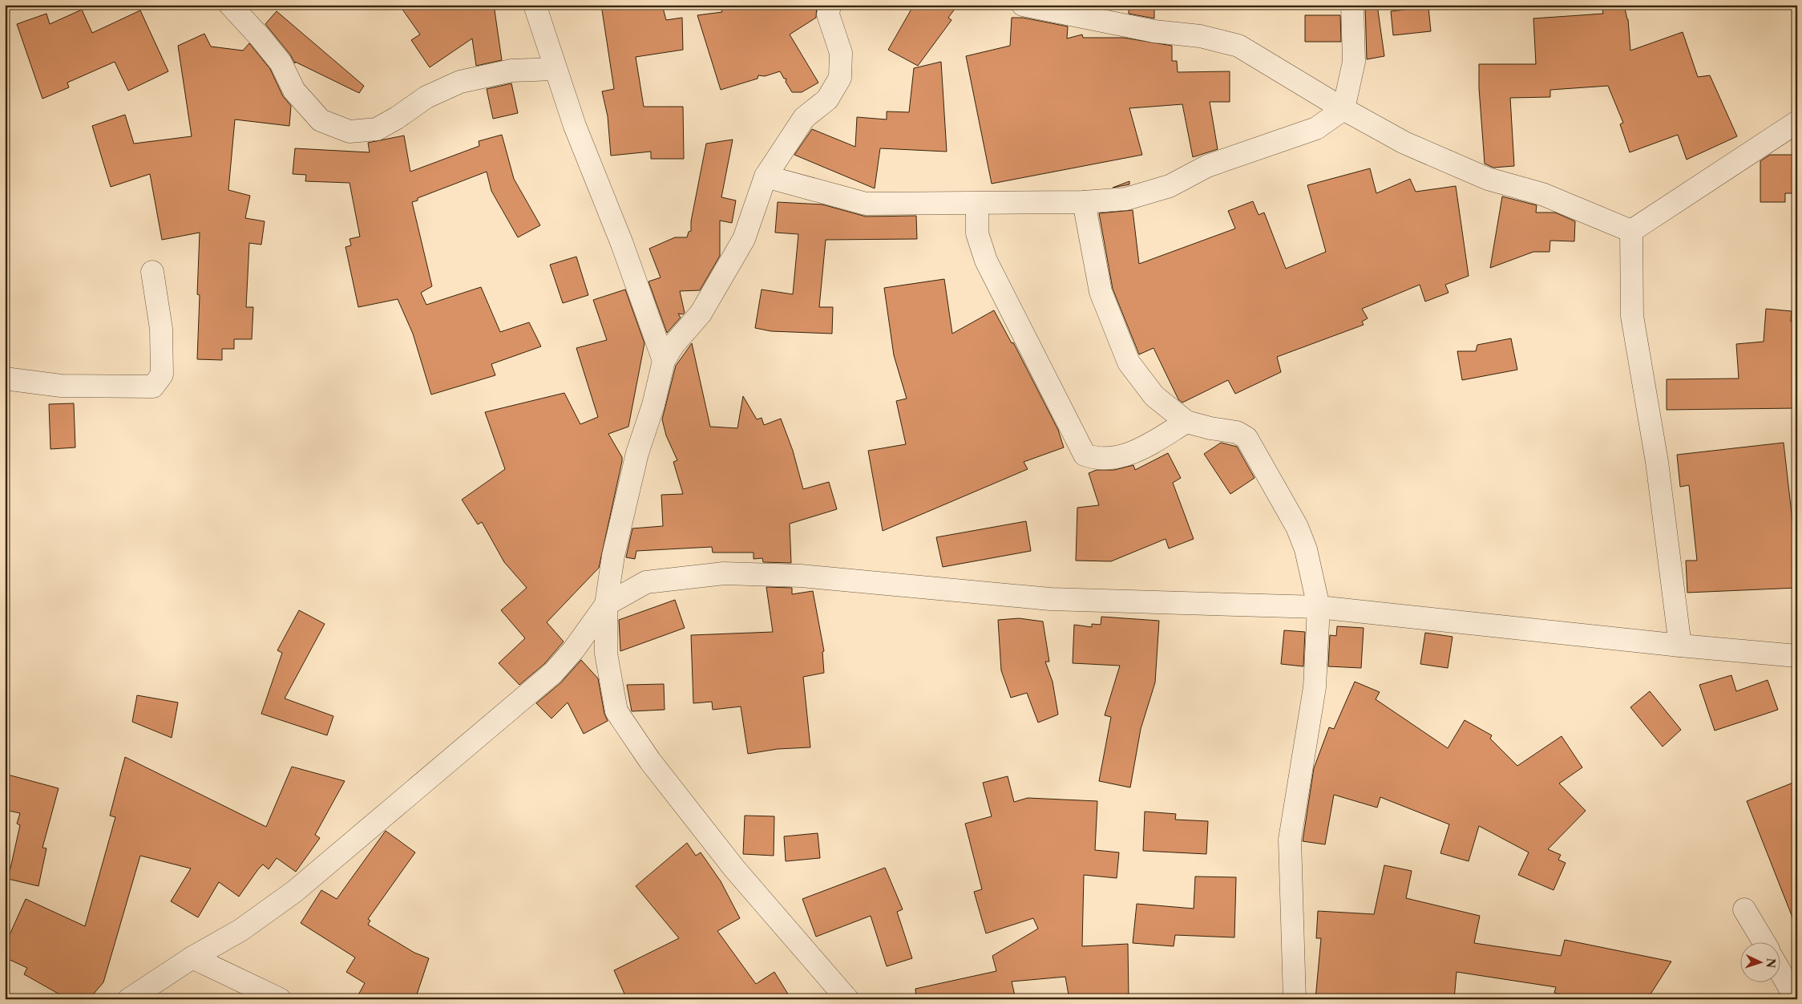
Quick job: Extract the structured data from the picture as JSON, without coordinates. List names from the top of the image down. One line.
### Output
{"north":"right"}
